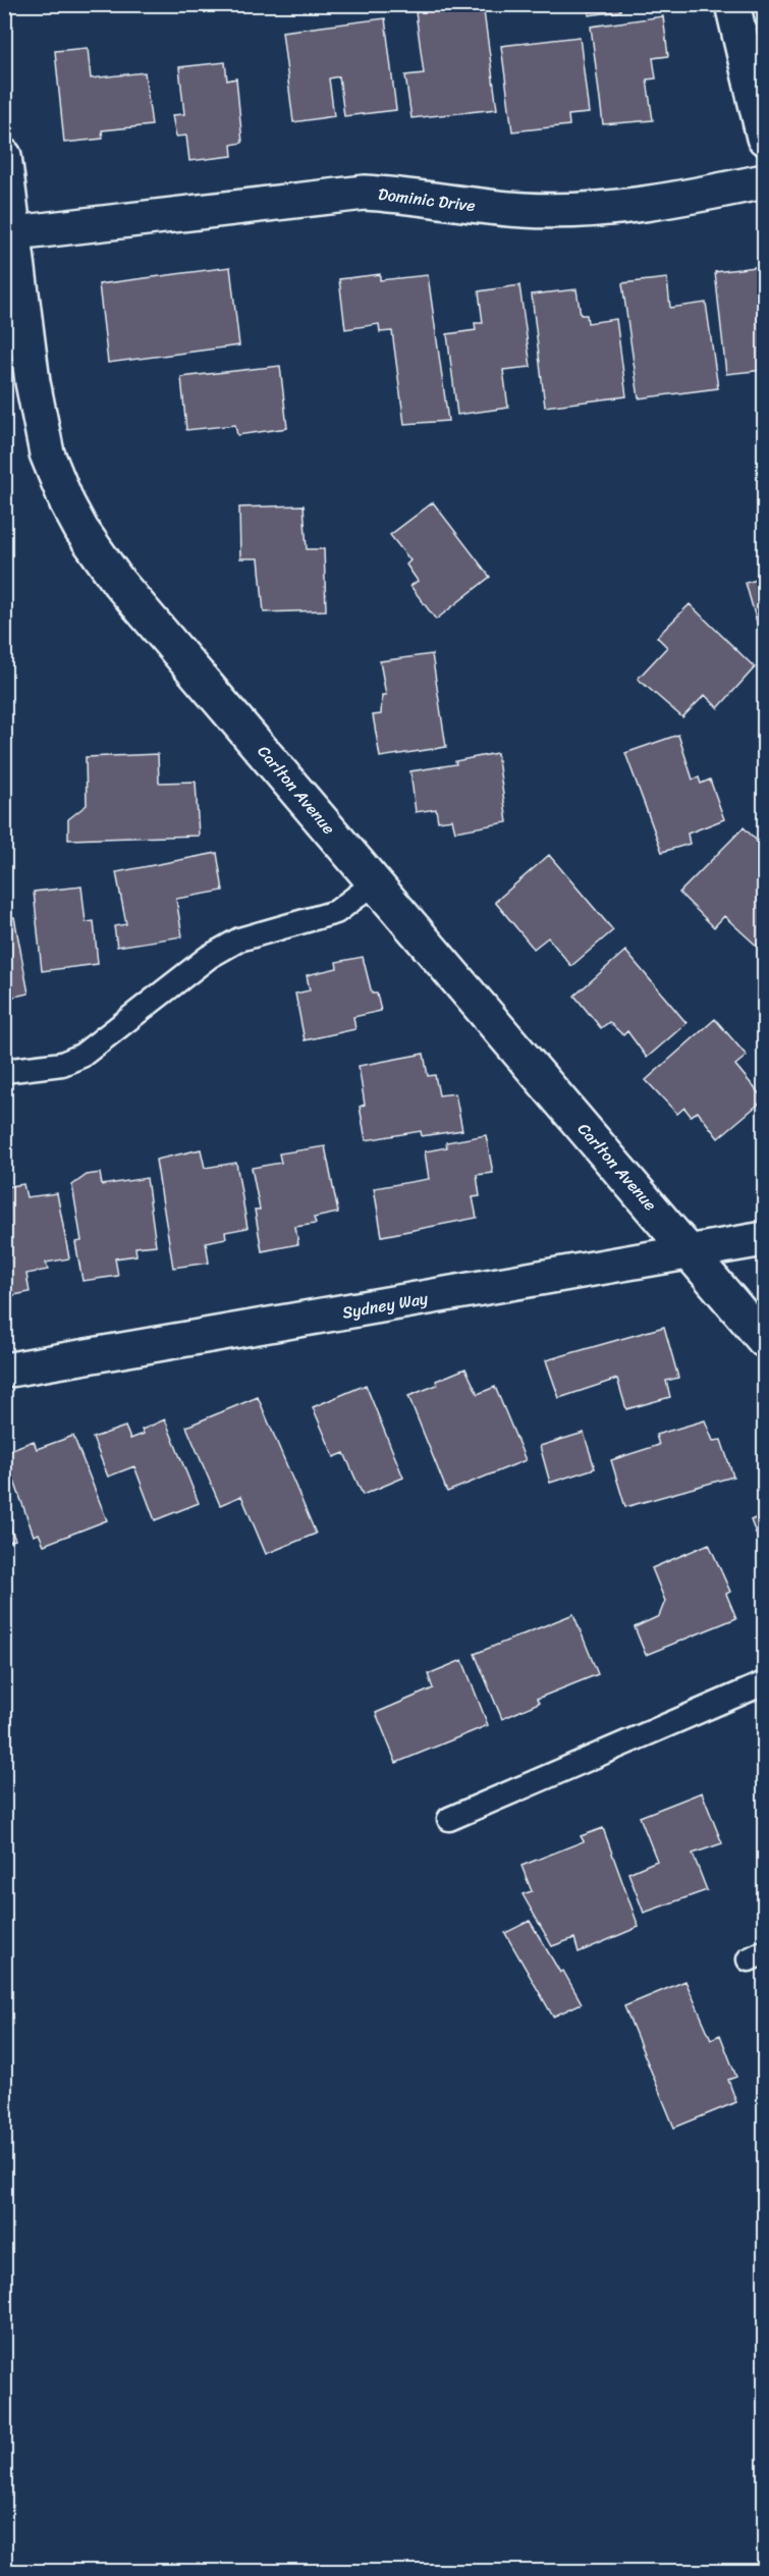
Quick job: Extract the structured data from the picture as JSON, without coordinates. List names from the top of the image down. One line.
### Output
{"streets":{"street":["Dominic Drive","Carlton Avenue","Sydney Way"]},"crossings":[["Dominic Drive","Carlton Avenue"],["Carlton Avenue","Sydney Way"]]}
